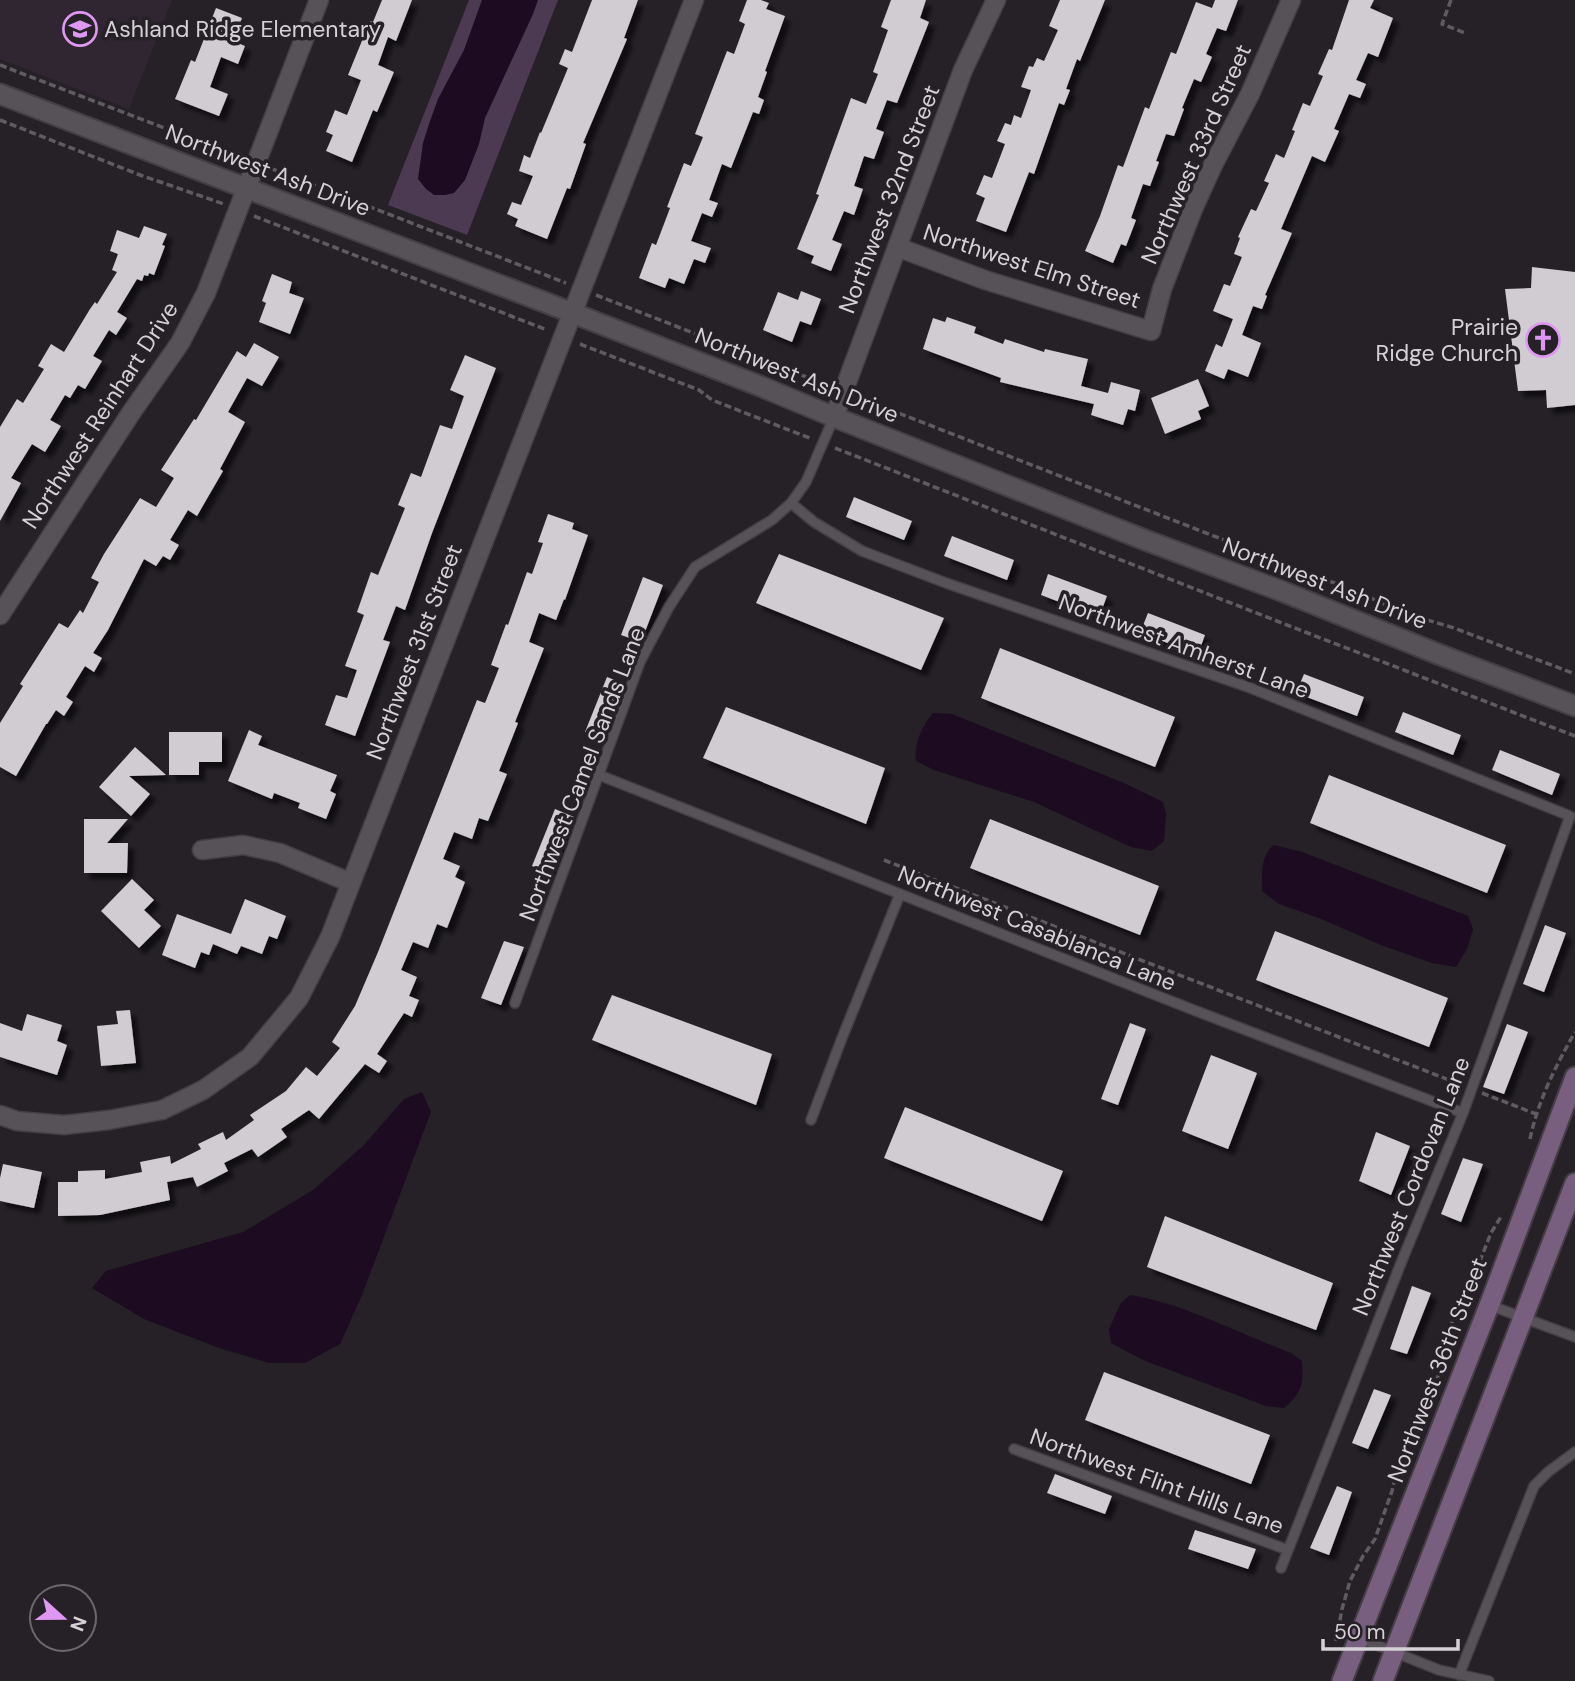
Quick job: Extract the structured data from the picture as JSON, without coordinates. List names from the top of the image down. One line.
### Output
{"streets":{"main road":["Northwest 36th Street"],"street":["Northwest 33rd Street","Northwest Ash Drive","Northwest 32nd Street","Northwest Elm Street","Northwest Reinhart Drive","Northwest 31st Street"],"lane":["Northwest Amherst Lane","Northwest Camel Sands Lane","Northwest Casablanca Lane","Northwest Cordovan Lane","Northwest Flint Hills Lane"]},"crossings":[["Northwest 33rd Street","Northwest Elm Street"],["Northwest Ash Drive","Northwest 32nd Street"],["Northwest Ash Drive","Northwest Reinhart Drive"],["Northwest Ash Drive","Northwest 31st Street"],["Northwest Ash Drive","Northwest Camel Sands Lane"],["Northwest 32nd Street","Northwest Elm Street"],["Northwest 32nd Street","Northwest Camel Sands Lane"],["Northwest Amherst Lane","Northwest Camel Sands Lane"],["Northwest Amherst Lane","Northwest Cordovan Lane"],["Northwest Camel Sands Lane","Northwest Casablanca Lane"],["Northwest Casablanca Lane","Northwest Cordovan Lane"],["Northwest Cordovan Lane","Northwest Flint Hills Lane"]],"places":{"school or university":["Ashland Ridge Elementary"],"church":["Prairie Ridge Church"]},"scale_bar":"50 m","north":"right"}
